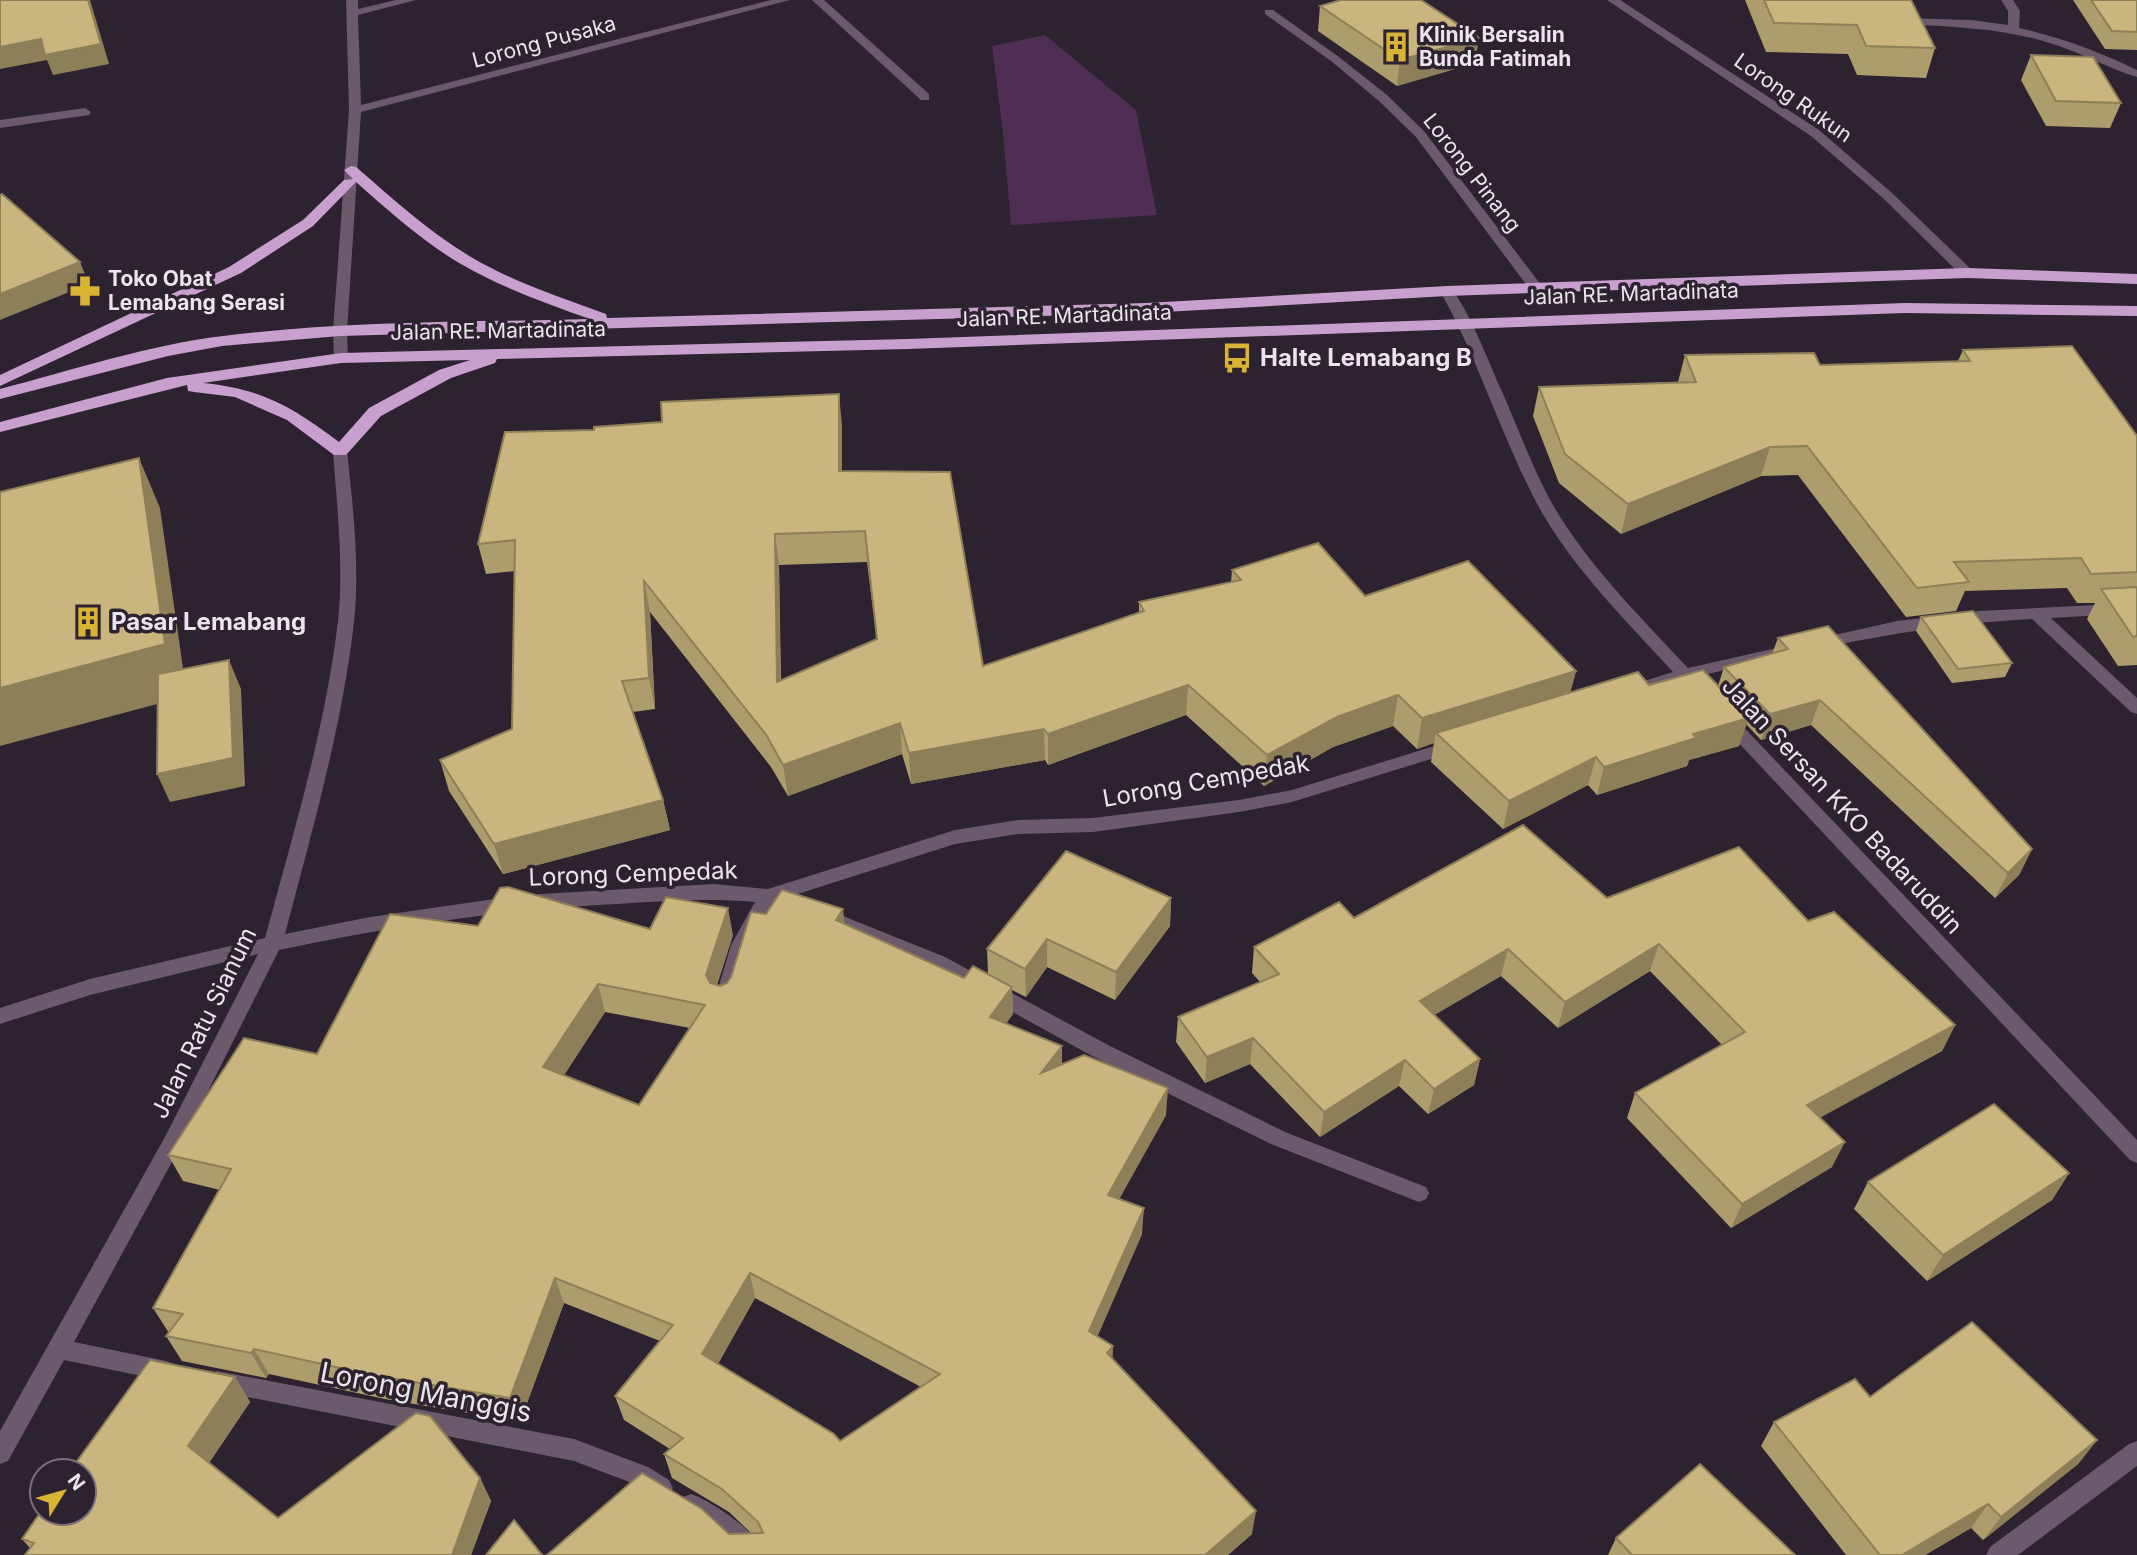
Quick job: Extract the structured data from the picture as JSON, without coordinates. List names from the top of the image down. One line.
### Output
{"streets":{"highway":["Jalan RE. Martadinata"],"street":["Lorong Pusaka","Lorong Rukun","Lorong Pinang","Lorong Cempedak","Jalan Sersan KKO Badaruddin","Jalan Ratu Sianum","Lorong Manggis"]},"crossings":[["Jalan RE. Martadinata","Jalan Sersan KKO Badaruddin"],["Lorong Cempedak","Jalan Ratu Sianum"],["Jalan Ratu Sianum","Lorong Manggis"]],"places":{"building":["Klinik Bersalin Bunda Fatimah","Pasar Lemabang"],"pharmacy":["Toko Obat Lemabang Serasi"],"bus stop":["Halte Lemabang B"]},"north":"top right"}
